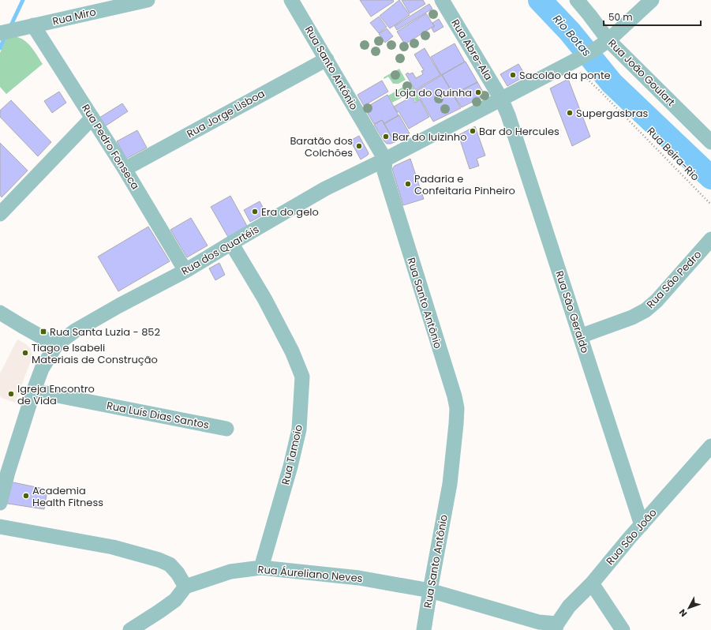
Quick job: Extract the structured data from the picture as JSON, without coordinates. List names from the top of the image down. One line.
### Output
{"streets":{"street":["Rua Miro","Rua Abre-Ala","Rua Santo Antônio","Rua João Goulart","Rua Jorge Lisboa","Rua Pedro Fonseca","Rua dos Quartéis","Rua São Pedro","Rua São Geraldo","Rua Luís Dias Santos","Rua Tamoio","Rua São João","Rua Áureliano Neves"],"path":["Rua Beira-Rio"]},"crossings":[["Rua Miro","Rua Pedro Fonseca"],["Rua Abre-Ala","Rua dos Quartéis"],["Rua Abre-Ala","Rua São Geraldo"],["Rua Santo Antônio","Rua Jorge Lisboa"],["Rua Santo Antônio","Rua dos Quartéis"],["Rua Santo Antônio","Rua Áureliano Neves"],["Rua João Goulart","Rua dos Quartéis"],["Rua Jorge Lisboa","Rua Pedro Fonseca"],["Rua Pedro Fonseca","Rua dos Quartéis"],["Rua Beira-Rio","Rua dos Quartéis"],["Rua dos Quartéis","Rua São Geraldo"],["Rua dos Quartéis","Rua Luís Dias Santos"],["Rua dos Quartéis","Rua Tamoio"],["Rua São Pedro","Rua São Geraldo"],["Rua São Geraldo","Rua São João"],["Rua Tamoio","Rua Áureliano Neves"],["Rua São João","Rua Áureliano Neves"]],"water":["Rio Botas"],"places":{"other":["Sacolão da ponte","Loja do Quinha","Supergasbras","Bar do Hercules","Bar do luizinho","Baratão dos Colchões","Padaria e Confeitaria Pinheiro","Era do gelo","Tiago e Isabeli Materiais de Construção","Igreja Encontro de Vida","Academia Health Fitness"],"transit":["Rua Santa Luzia - 852"]},"scale_bar":"50 m","north":"bottom left"}
